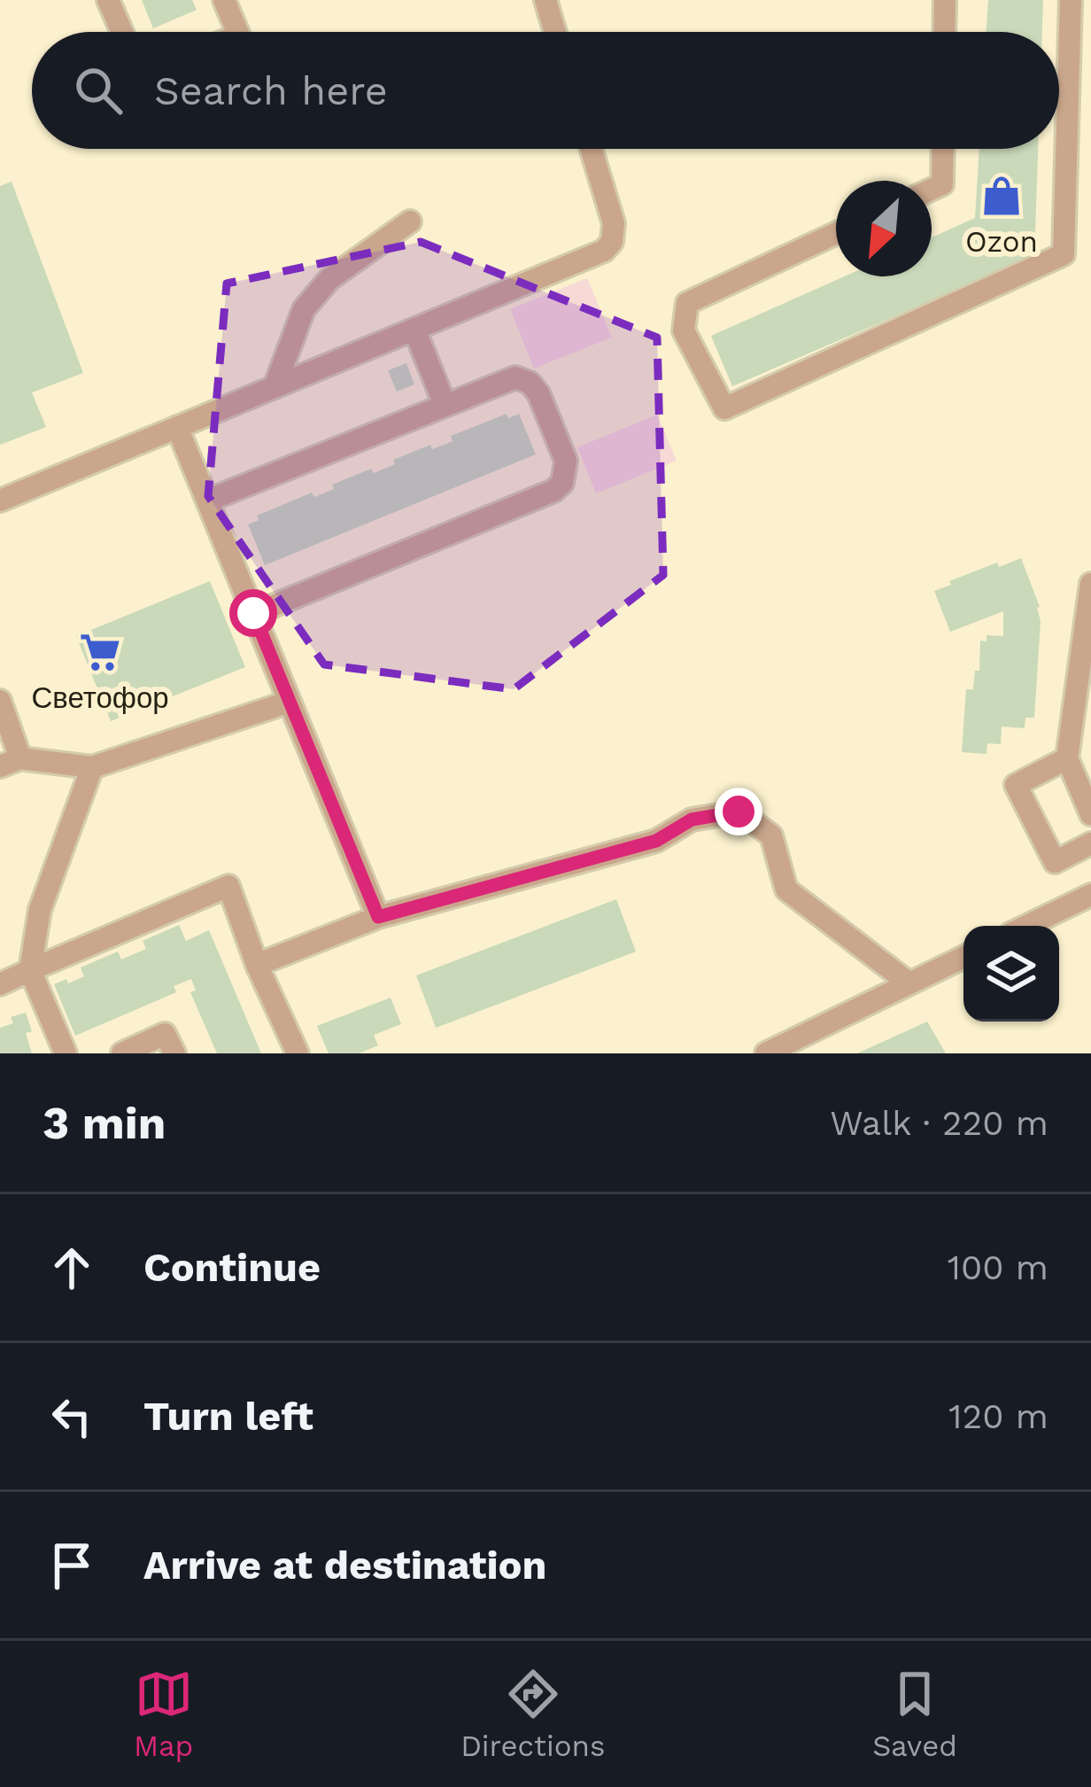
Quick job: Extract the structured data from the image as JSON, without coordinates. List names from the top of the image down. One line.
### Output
{"places":{"shop":["Ozon"],"supermarket":["Светофор"]},"north":"bottom left","page":{"search":"Search here","heading":["3 min","Walk · 220 m"],"list":[["Continue","100 m"],["Turn left","120 m"],"Arrive at destination"],"nav":["Map","Directions","Saved"]}}
